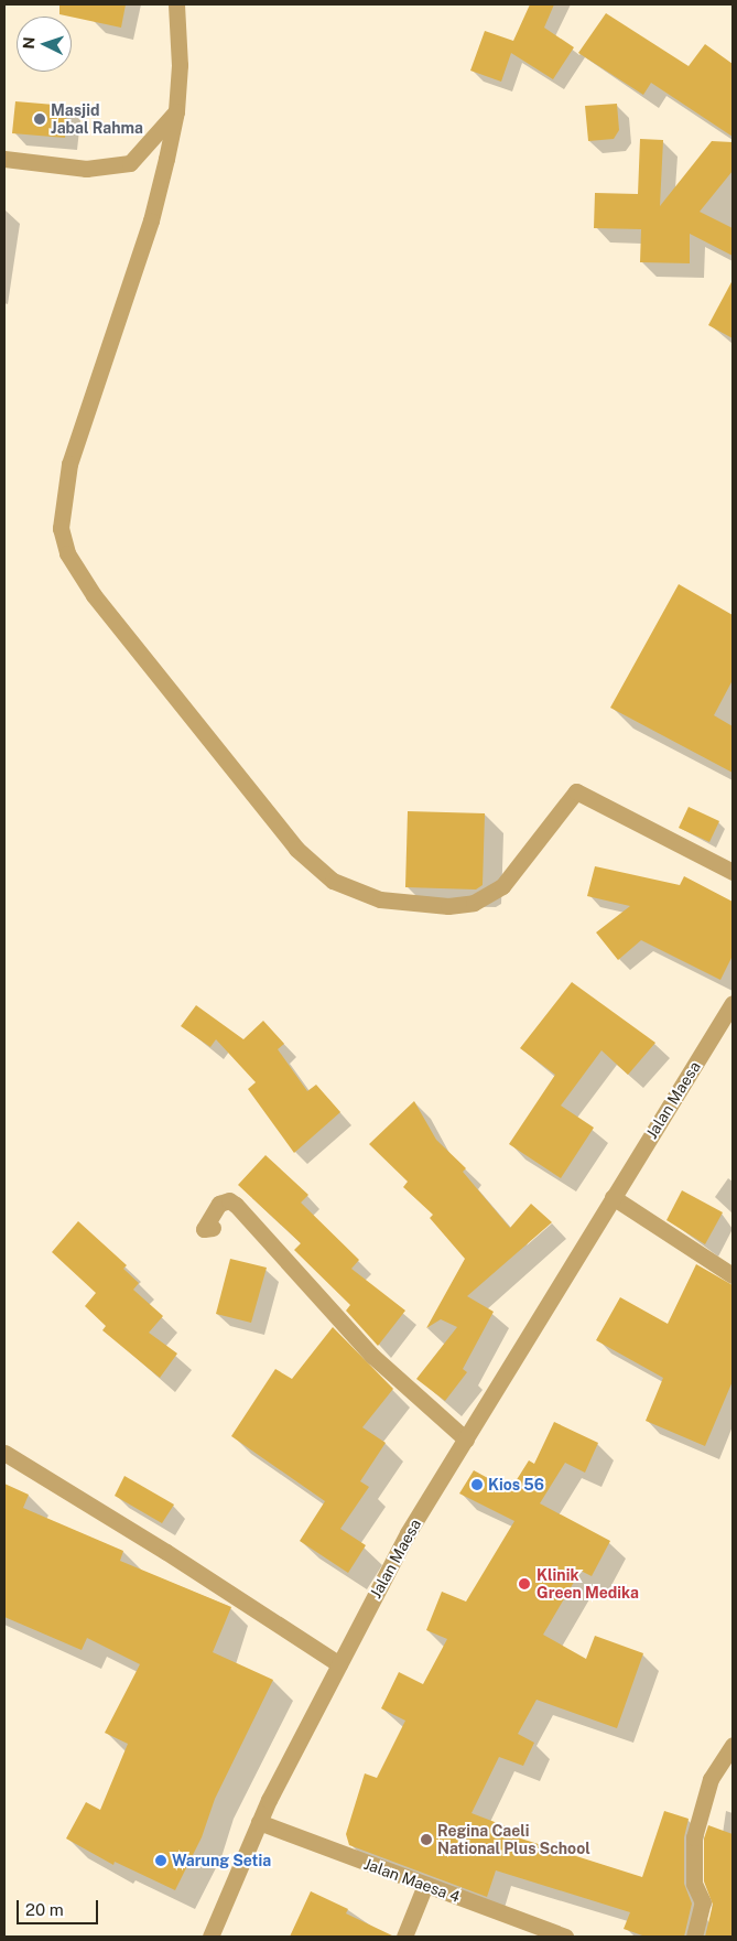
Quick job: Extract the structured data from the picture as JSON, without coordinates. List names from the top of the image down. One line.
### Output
{"streets":{"street":["Jalan Maesa","Jalan Maesa 4"]},"crossings":[["Jalan Maesa","Jalan Maesa 4"]],"places":["Masjid Jabal Rahma","Kios 56","Klinik Green Medika","Regina Caeli National Plus School","Warung Setia"],"scale_bar":"20 m","north":"left"}
